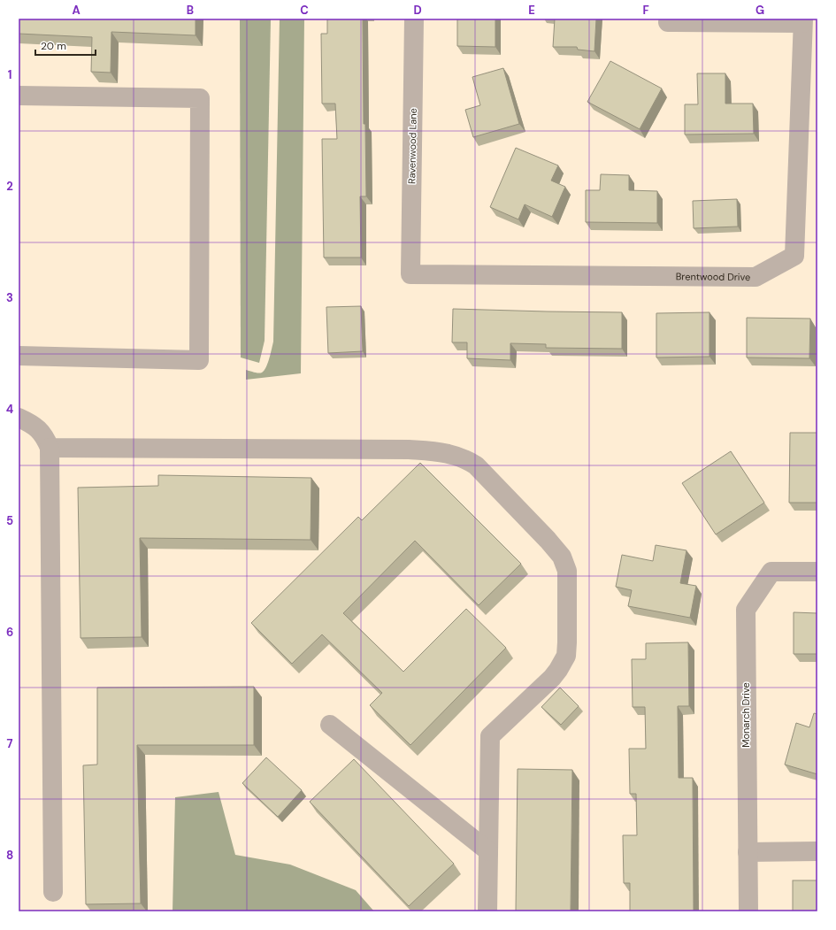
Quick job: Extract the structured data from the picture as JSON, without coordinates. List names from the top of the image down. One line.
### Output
{"streets":{"street":["Ravenwood Lane","Brentwood Drive","Monarch Drive"]},"crossings":[["Ravenwood Lane","Brentwood Drive"]],"scale_bar":"20 m","grid":{"columns":["A","B","C","D","E","F","G"],"rows":["1","2","3","4","5","6","7","8"]}}
